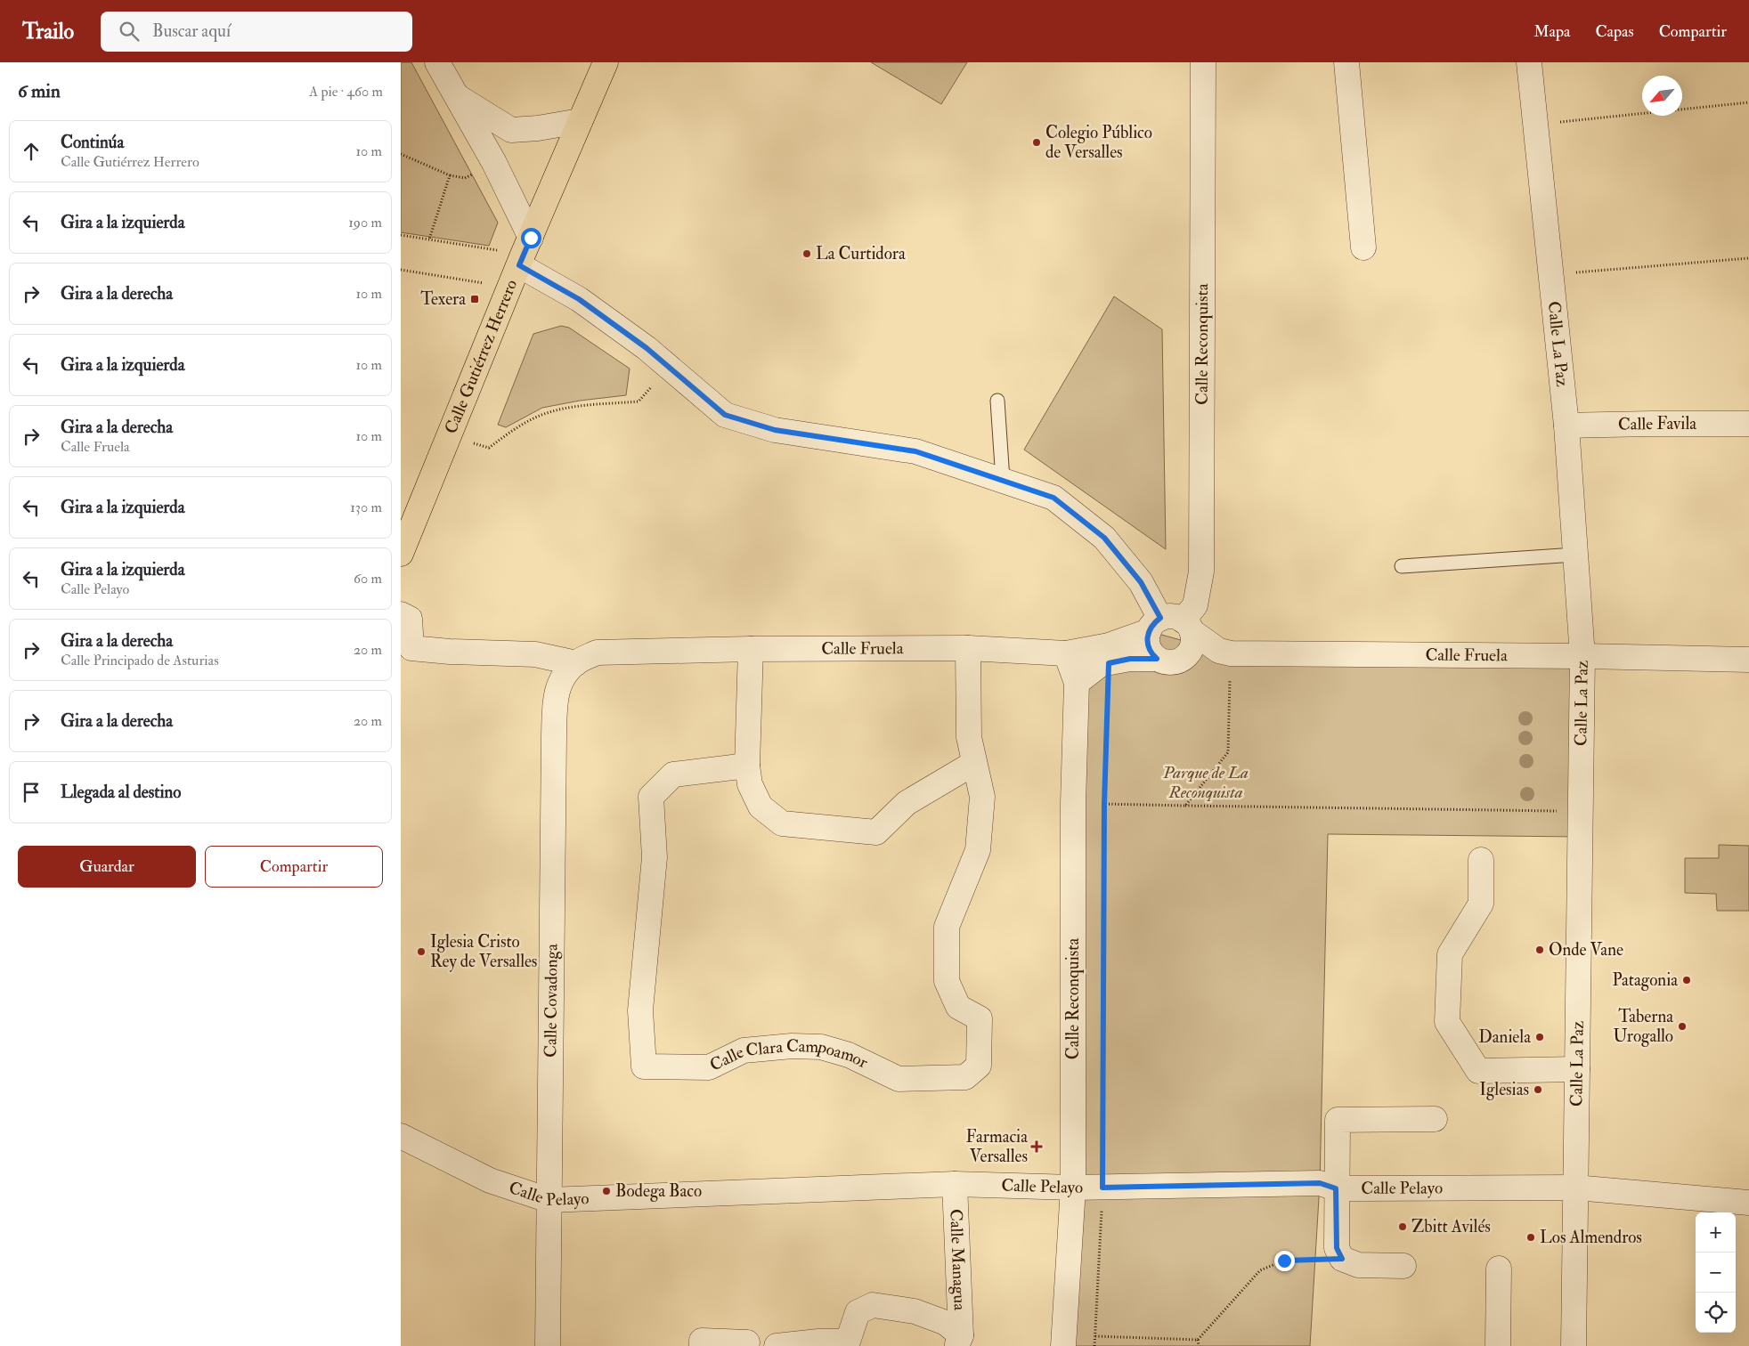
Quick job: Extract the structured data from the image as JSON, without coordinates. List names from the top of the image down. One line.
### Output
{"streets":{"main road":["Calle Gutiérrez Herrero"],"street":["Calle Reconquista","Calle La Paz","Calle Favila","Calle Fruela","Calle Covadonga","Calle Clara Campoamor","Calle Pelayo","Calle Managua"]},"crossings":[["Calle Reconquista","Calle Fruela"],["Calle Reconquista","Calle Pelayo"],["Calle La Paz","Calle Favila"],["Calle La Paz","Calle Fruela"],["Calle La Paz","Calle Pelayo"],["Calle Fruela","Calle Covadonga"],["Calle Fruela","Calle Clara Campoamor"],["Calle Covadonga","Calle Pelayo"],["Calle Pelayo","Calle Managua"]],"parks":["Parque de La Reconquista"],"places":{"other":["Colegio Público de Versalles","La Curtidora","Onde Vane","Iglesia Cristo Rey de Versalles","Patagonia","Taberna Urogallo","Daniela","Iglesias","Bodega Baco","Zbitt Avilés","Los Almendros"],"transit":["Texera"],"health":["Farmacia Versalles"]},"north":"bottom left","page":{"header":"Trailo","search":"Buscar aquí","nav":["Mapa","Capas","Compartir"],"heading":["6 min","A pie · 460 m"],"list":[["Continúa","Calle Gutiérrez Herrero","10 m"],["Gira a la izquierda","190 m"],["Gira a la derecha","10 m"],["Gira a la izquierda","10 m"],["Gira a la derecha","Calle Fruela","10 m"],["Gira a la izquierda","130 m"],["Gira a la izquierda","Calle Pelayo","60 m"],["Gira a la derecha","Calle Principado de Asturias","20 m"],["Gira a la derecha","20 m"],"Llegada al destino"],"buttons":["Guardar","Compartir"],"map_buttons":["+","−"]}}
